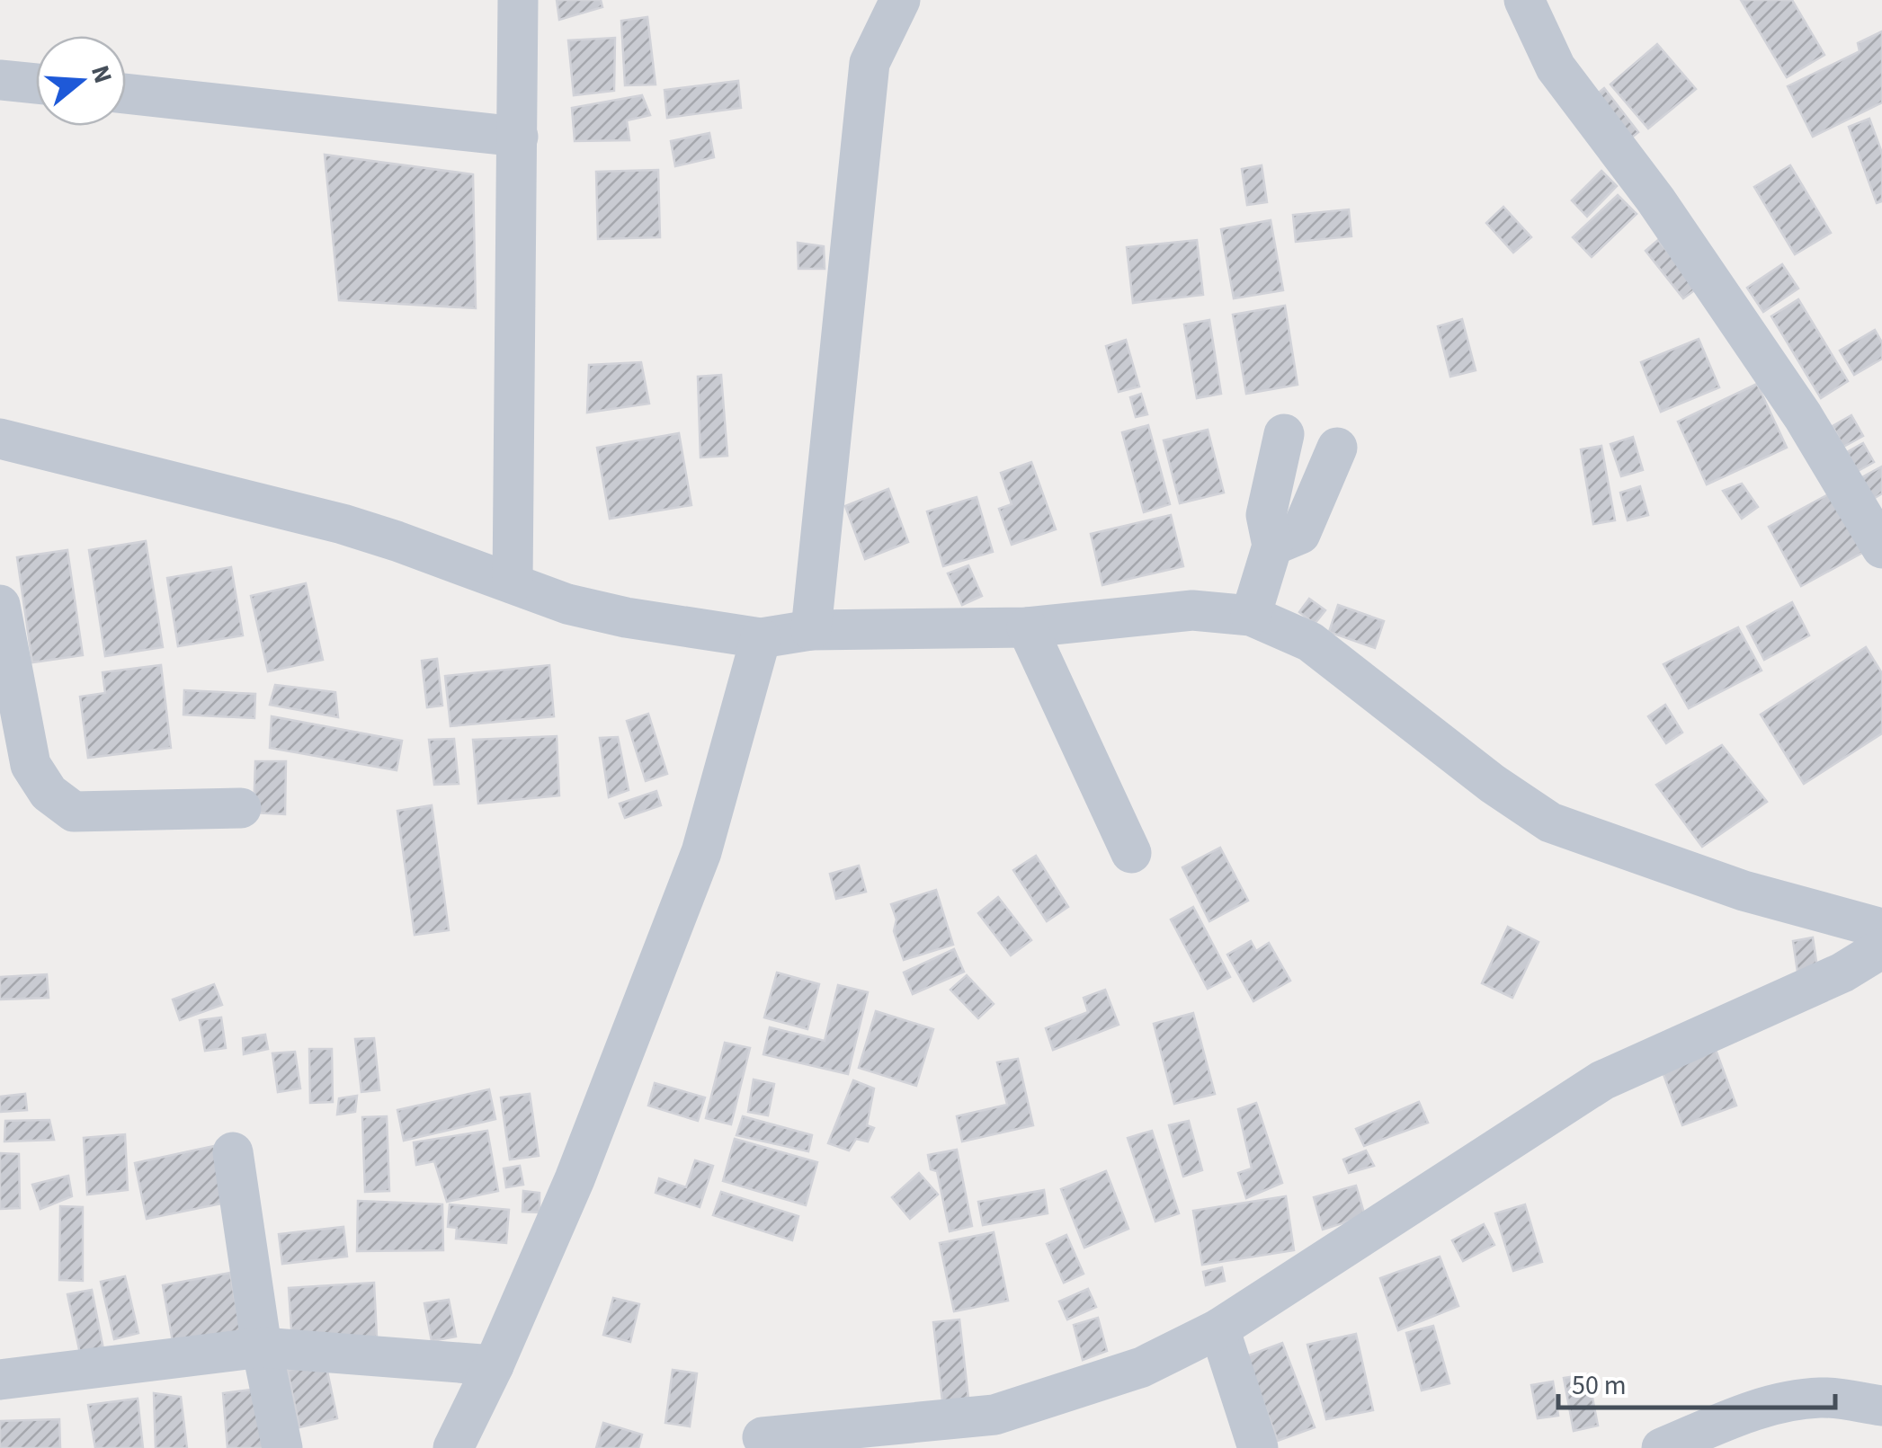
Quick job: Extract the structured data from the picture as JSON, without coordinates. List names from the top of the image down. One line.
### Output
{"scale_bar":"50 m","north":"right"}
